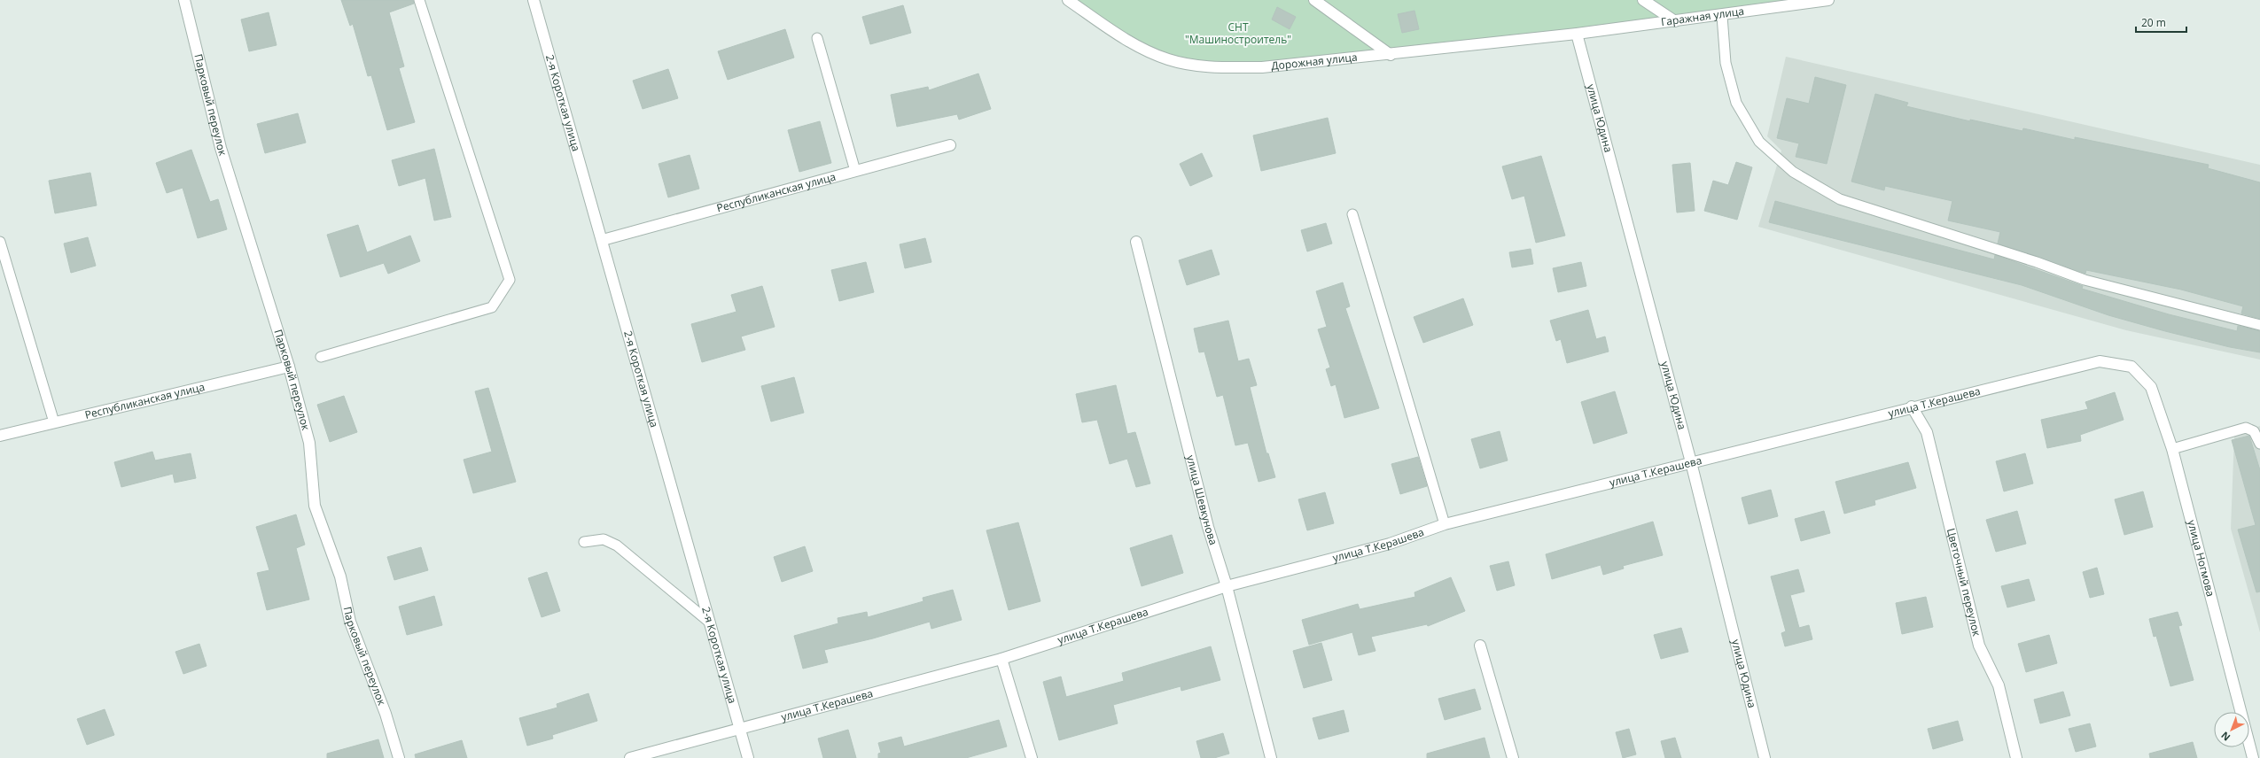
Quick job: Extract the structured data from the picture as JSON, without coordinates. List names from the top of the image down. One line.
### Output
{"streets":{"street":["Гаражная улица","Дорожная улица","2-я Короткая улица","Парковый переулок","улица Юдина","Республиканская улица","улица Т.Керашева","улица Шевкунова","улица Ногмова","Цветочный переулок"]},"crossings":[["Гаражная улица","Дорожная улица"],["Гаражная улица","улица Юдина"],["Дорожная улица","улица Юдина"],["2-я Короткая улица","Республиканская улица"],["2-я Короткая улица","улица Т.Керашева"],["Парковый переулок","Республиканская улица"],["улица Юдина","улица Т.Керашева"],["улица Т.Керашева","улица Шевкунова"],["улица Т.Керашева","улица Ногмова"],["улица Т.Керашева","Цветочный переулок"]],"parks":["СНТ \"Машиностроитель\""],"scale_bar":"20 m","north":"bottom left"}
